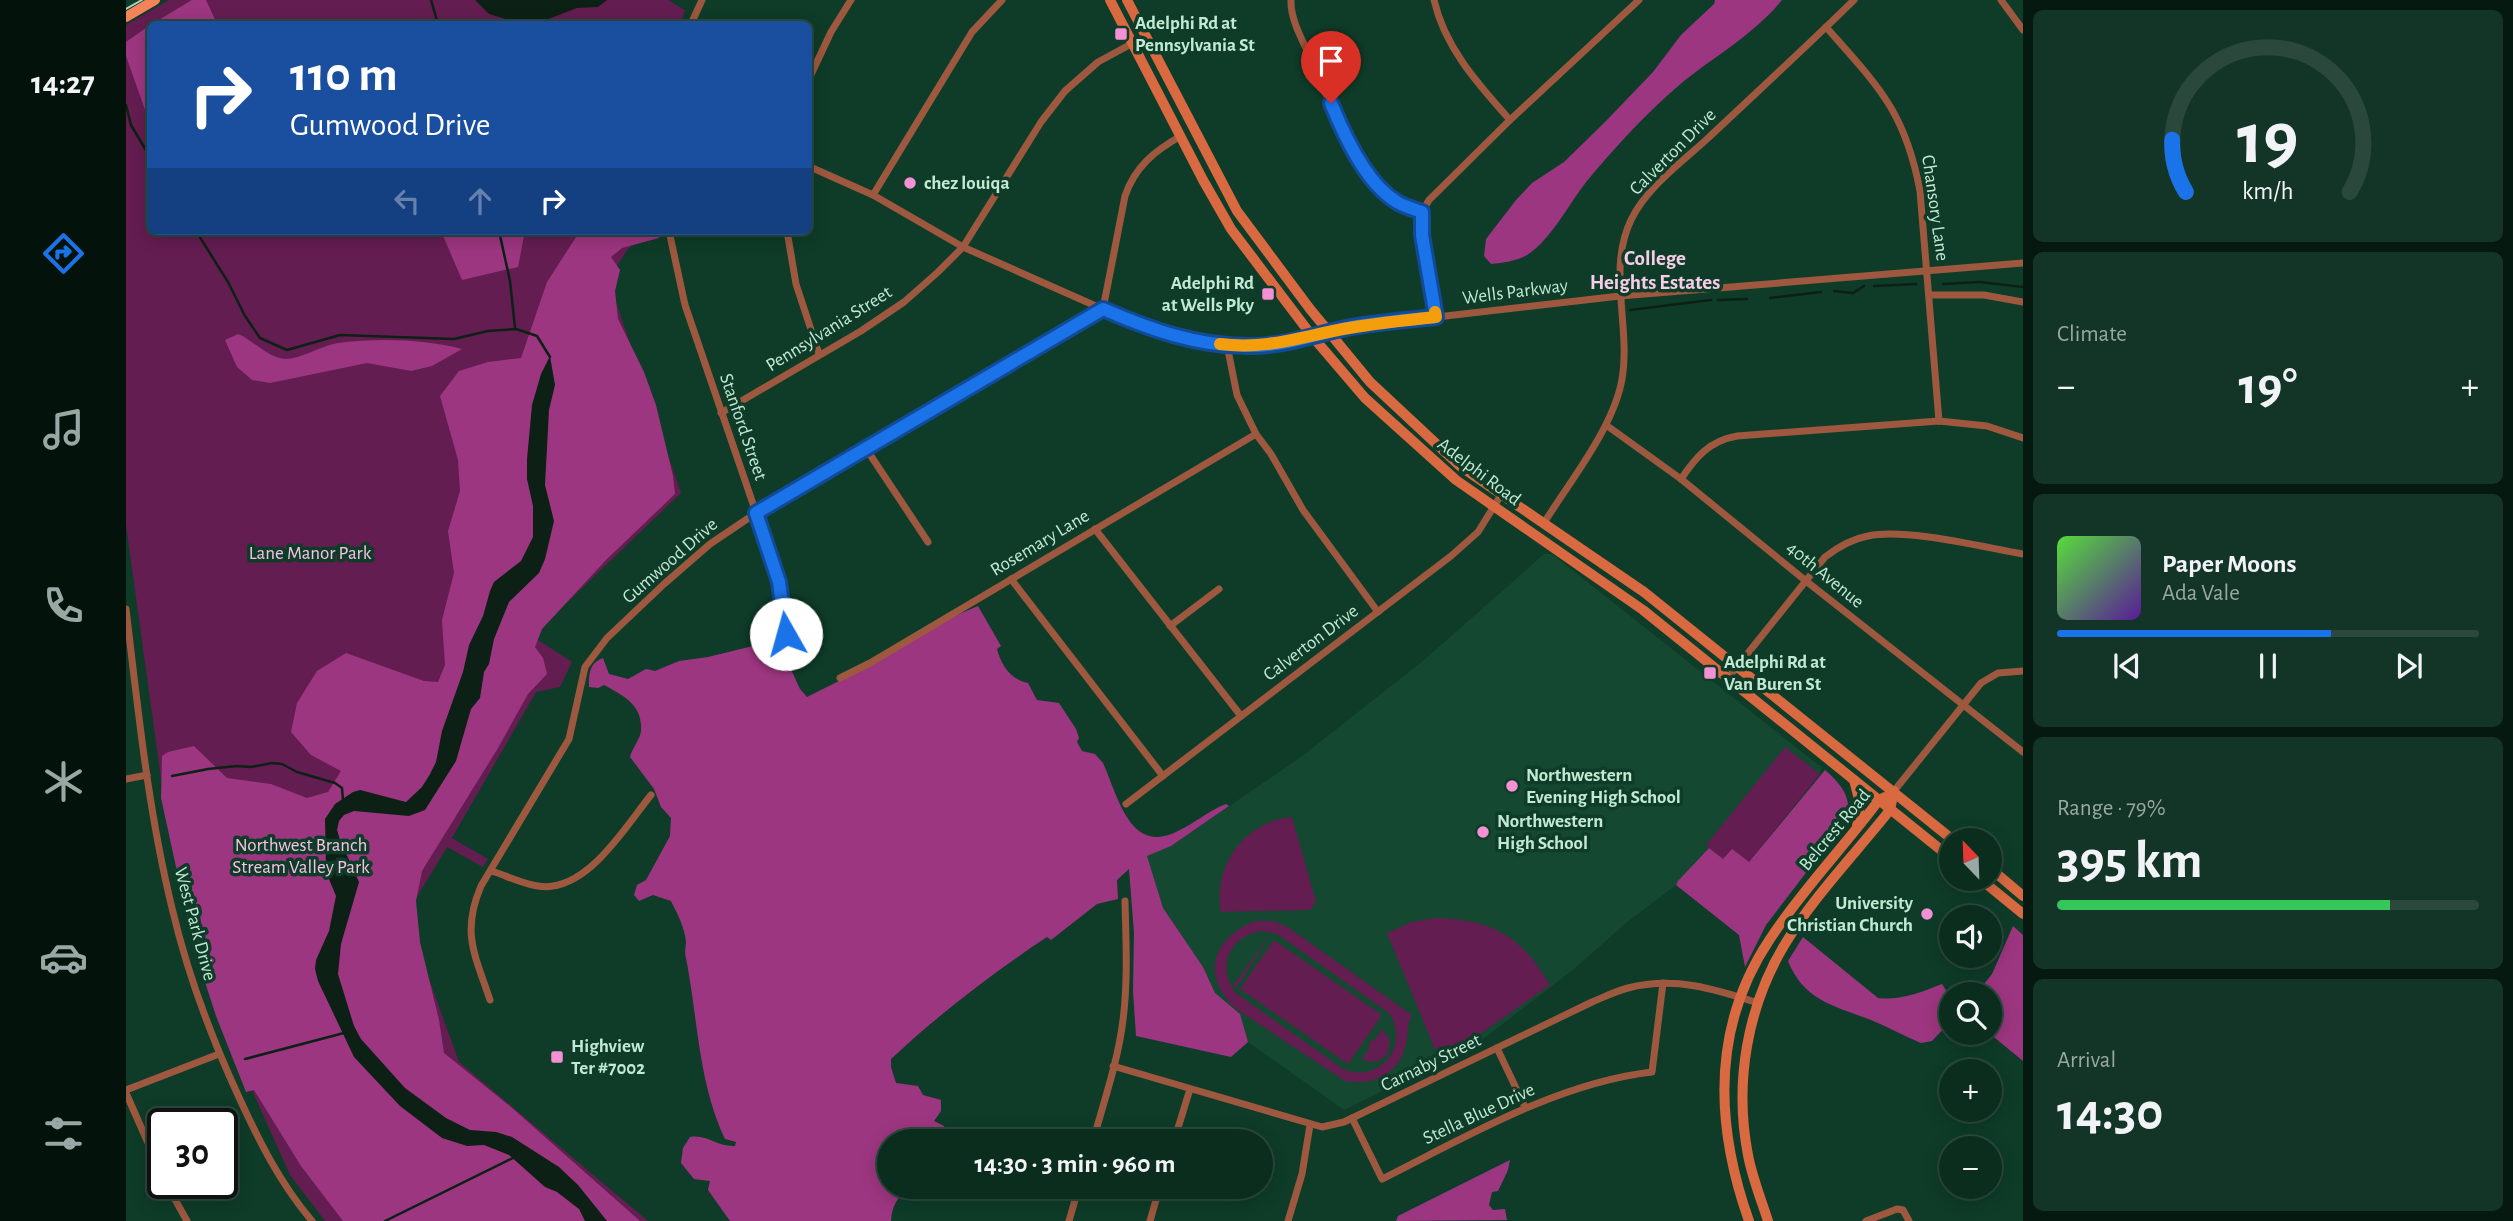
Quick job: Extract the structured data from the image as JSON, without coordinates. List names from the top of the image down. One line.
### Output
{"streets":{"main road":["Adelphi Road","Belcrest Road"],"street":["Calverton Drive","Chansory Lane","Wells Parkway","Pennsylvania Street","Stanford Street","Rosemary Lane","Gumwood Drive","40th Avenue","West Park Drive","Carnaby Street","Stella Blue Drive"]},"crossings":[["Calverton Drive","Chansory Lane"],["Calverton Drive","Wells Parkway"],["Calverton Drive","Adelphi Road"],["Calverton Drive","40th Avenue"],["Chansory Lane","Wells Parkway"],["Wells Parkway","Pennsylvania Street"],["Wells Parkway","Adelphi Road"],["Wells Parkway","Gumwood Drive"],["Pennsylvania Street","Stanford Street"],["Pennsylvania Street","Adelphi Road"],["Stanford Street","Gumwood Drive"],["Adelphi Road","Belcrest Road"],["Belcrest Road","Carnaby Street"],["Carnaby Street","Stella Blue Drive"]],"districts":["College Heights Estates"],"parks":["Lane Manor Park","Northwest Branch Stream Valley Park"],"places":{"transit":["Adelphi Rd at Pennsylvania St","Adelphi Rd at Wells Pky","Adelphi Rd at Van Buren St","Highview Ter #7002"],"other":["chez louiqa","Northwestern Evening High School","Northwestern High School","University Christian Church"]},"north":"top left","page":{"tabs":"14:27","turn":["110 m","Gumwood Drive"],"tile":["Climate",["Range · 79%","395 km"],["Arrival","14:30"]],"heat":["−","19°","+"],"song":["Paper Moons","Ada Vale"],"map_buttons":["+","−"],"limit":"30","trip":"14:30 · 3 min · 960 m","gauge":["19","km/h"]}}
